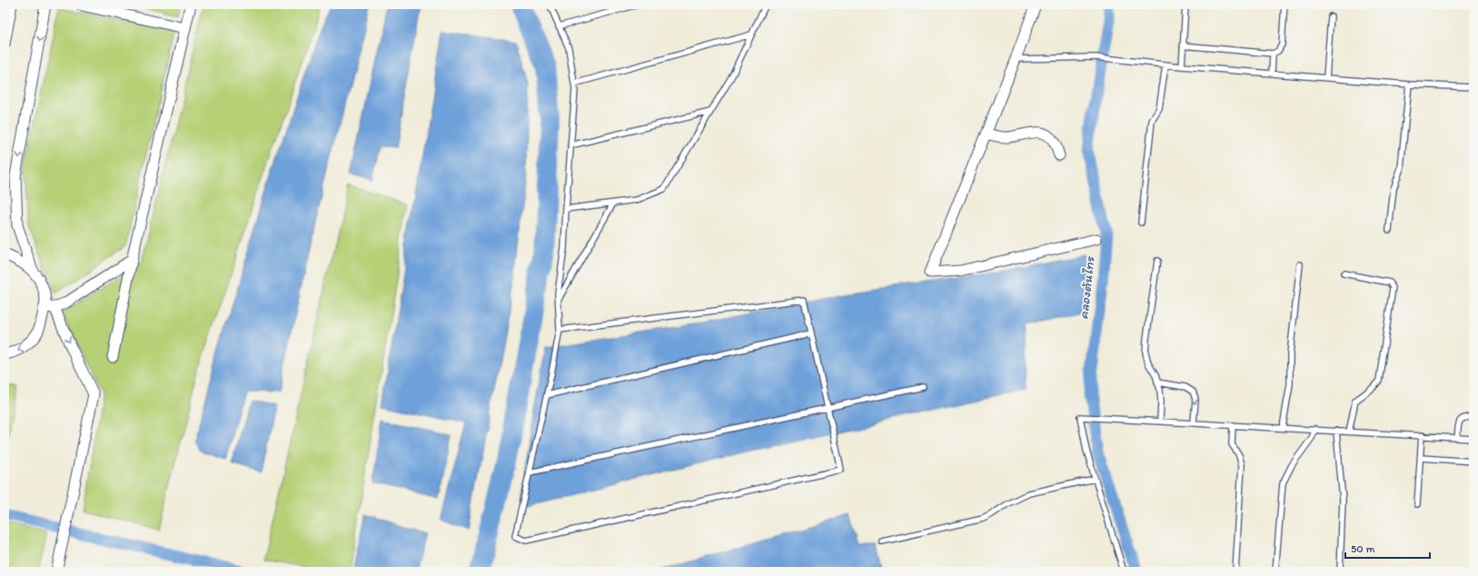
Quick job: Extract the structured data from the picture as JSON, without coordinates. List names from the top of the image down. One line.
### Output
{"water":["คลองต้นไทร"],"scale_bar":"50 m"}
